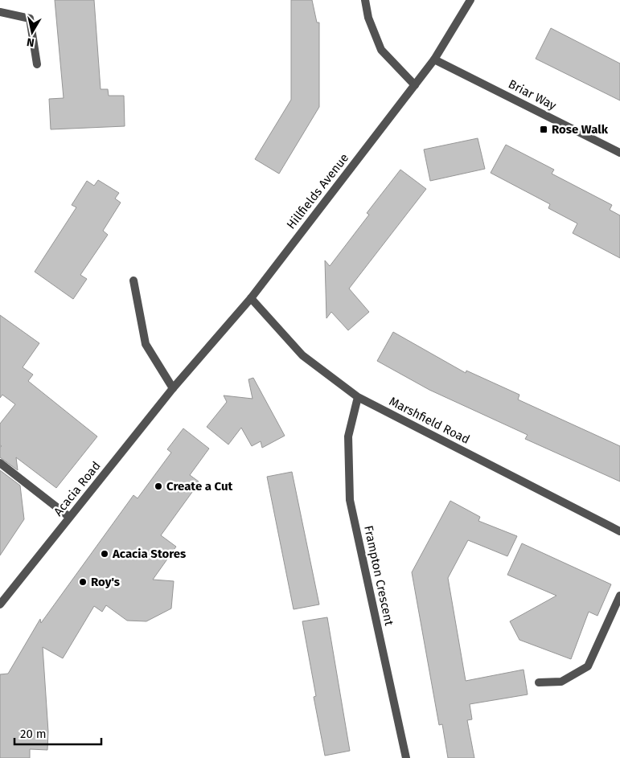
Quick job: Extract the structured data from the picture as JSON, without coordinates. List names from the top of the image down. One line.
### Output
{"streets":{"street":["Briar Way","Hillfields Avenue","Marshfield Road","Acacia Road","Frampton Crescent"]},"crossings":[["Briar Way","Hillfields Avenue"],["Hillfields Avenue","Marshfield Road"],["Hillfields Avenue","Acacia Road"],["Marshfield Road","Frampton Crescent"]],"places":{"transit":["Rose Walk"],"other":["Create a Cut","Acacia Stores","Roy's"]},"scale_bar":"20 m","north":"bottom"}
